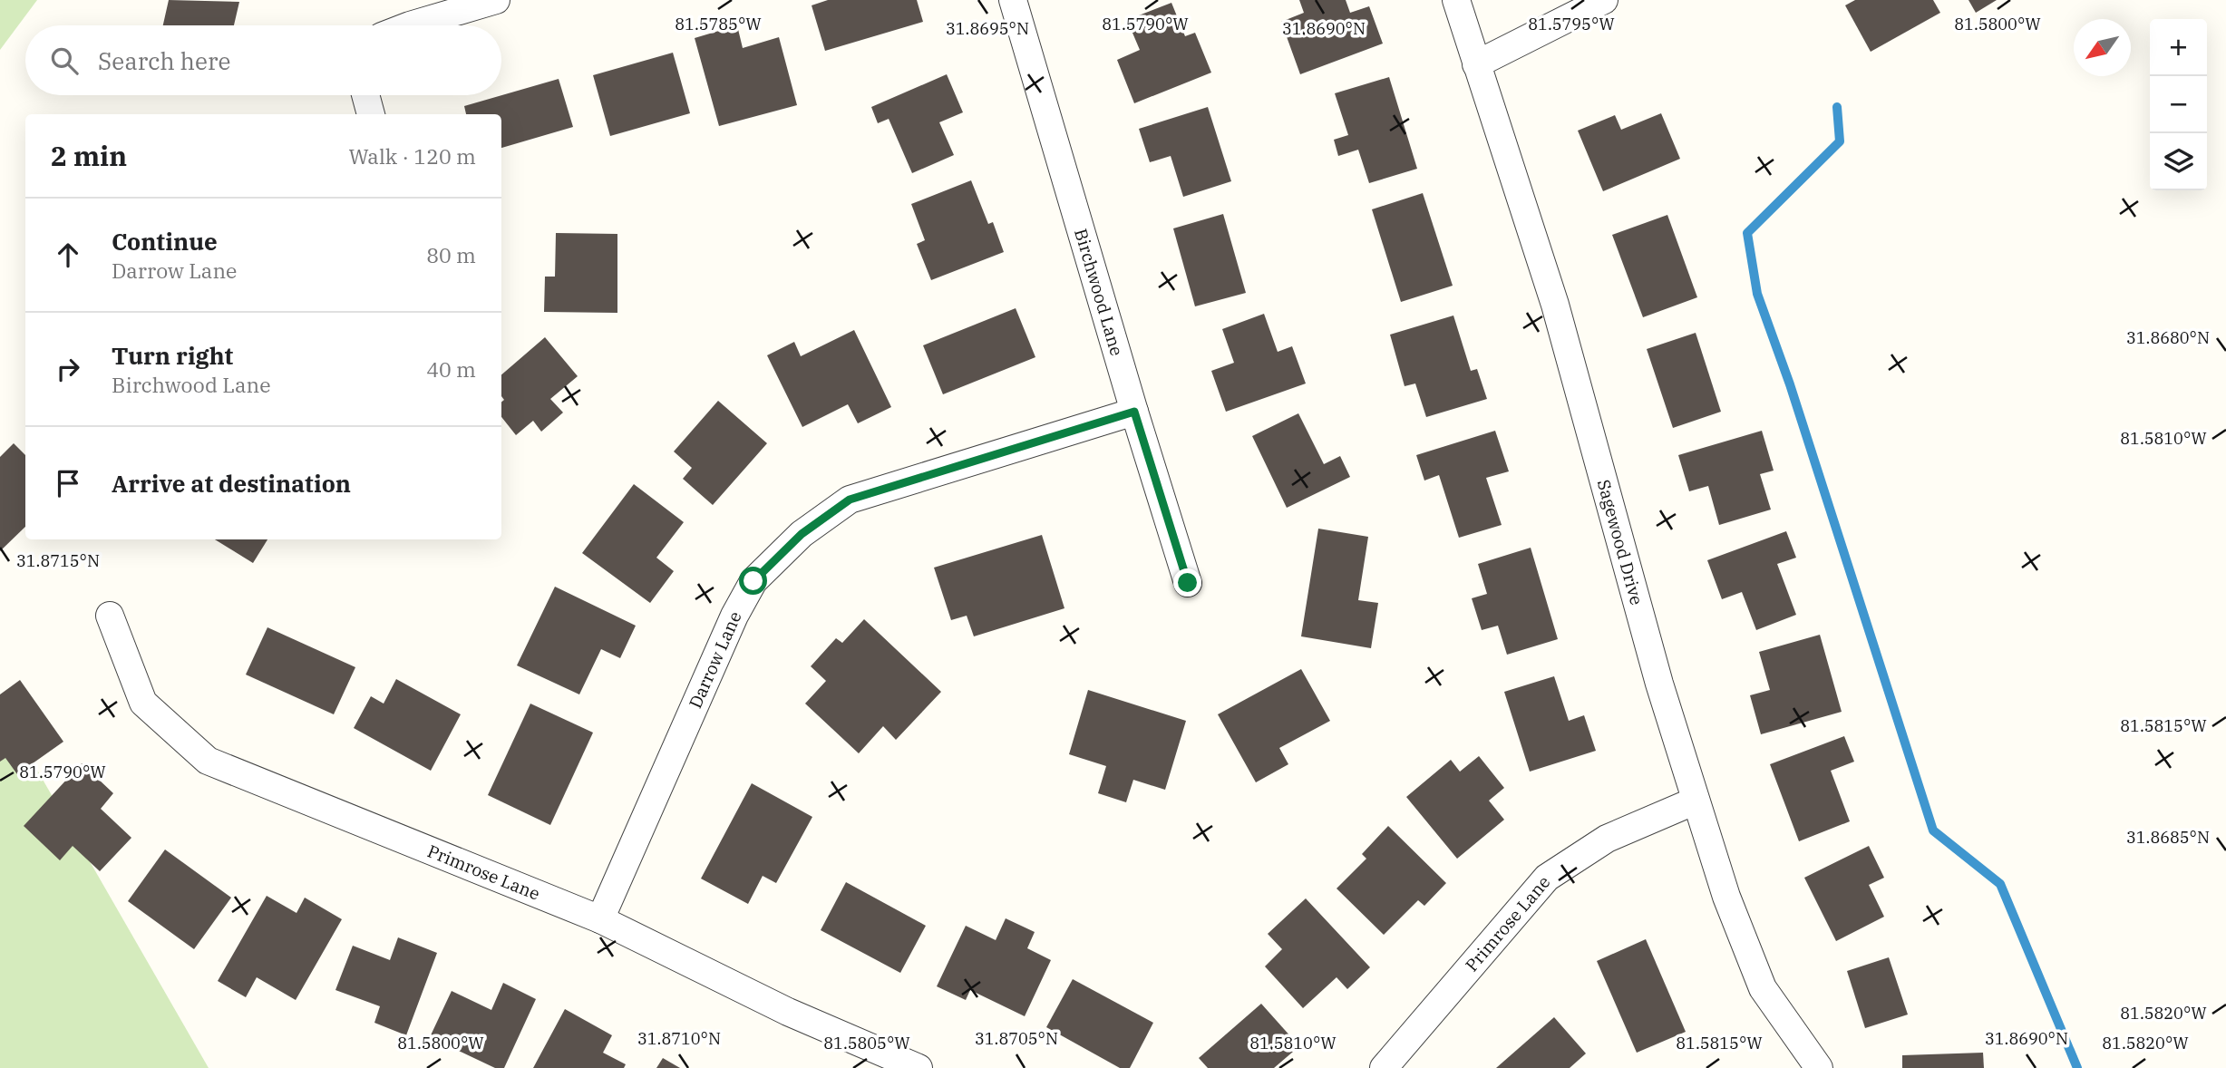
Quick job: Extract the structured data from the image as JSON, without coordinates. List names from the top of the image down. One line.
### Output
{"streets":{"street":["Birchwood Lane","Sagewood Drive","Darrow Lane","Primrose Lane"]},"crossings":[["Birchwood Lane","Darrow Lane"],["Sagewood Drive","Primrose Lane"],["Darrow Lane","Primrose Lane"]],"north":"bottom left","page":{"map_buttons":["+","−"],"search":"Search here","heading":["2 min","Walk · 120 m"],"list":[["Continue","Darrow Lane","80 m"],["Turn right","Birchwood Lane","40 m"],"Arrive at destination"]},"coordinates":["81.5785°W","81.5790°W","81.5795°W","81.5800°W","31.8695°N","31.8690°N","31.8680°N","81.5810°W","31.8715°N","81.5815°W","31.8685°N","81.5820°W","31.8710°N","31.8705°N","81.5805°W"]}
